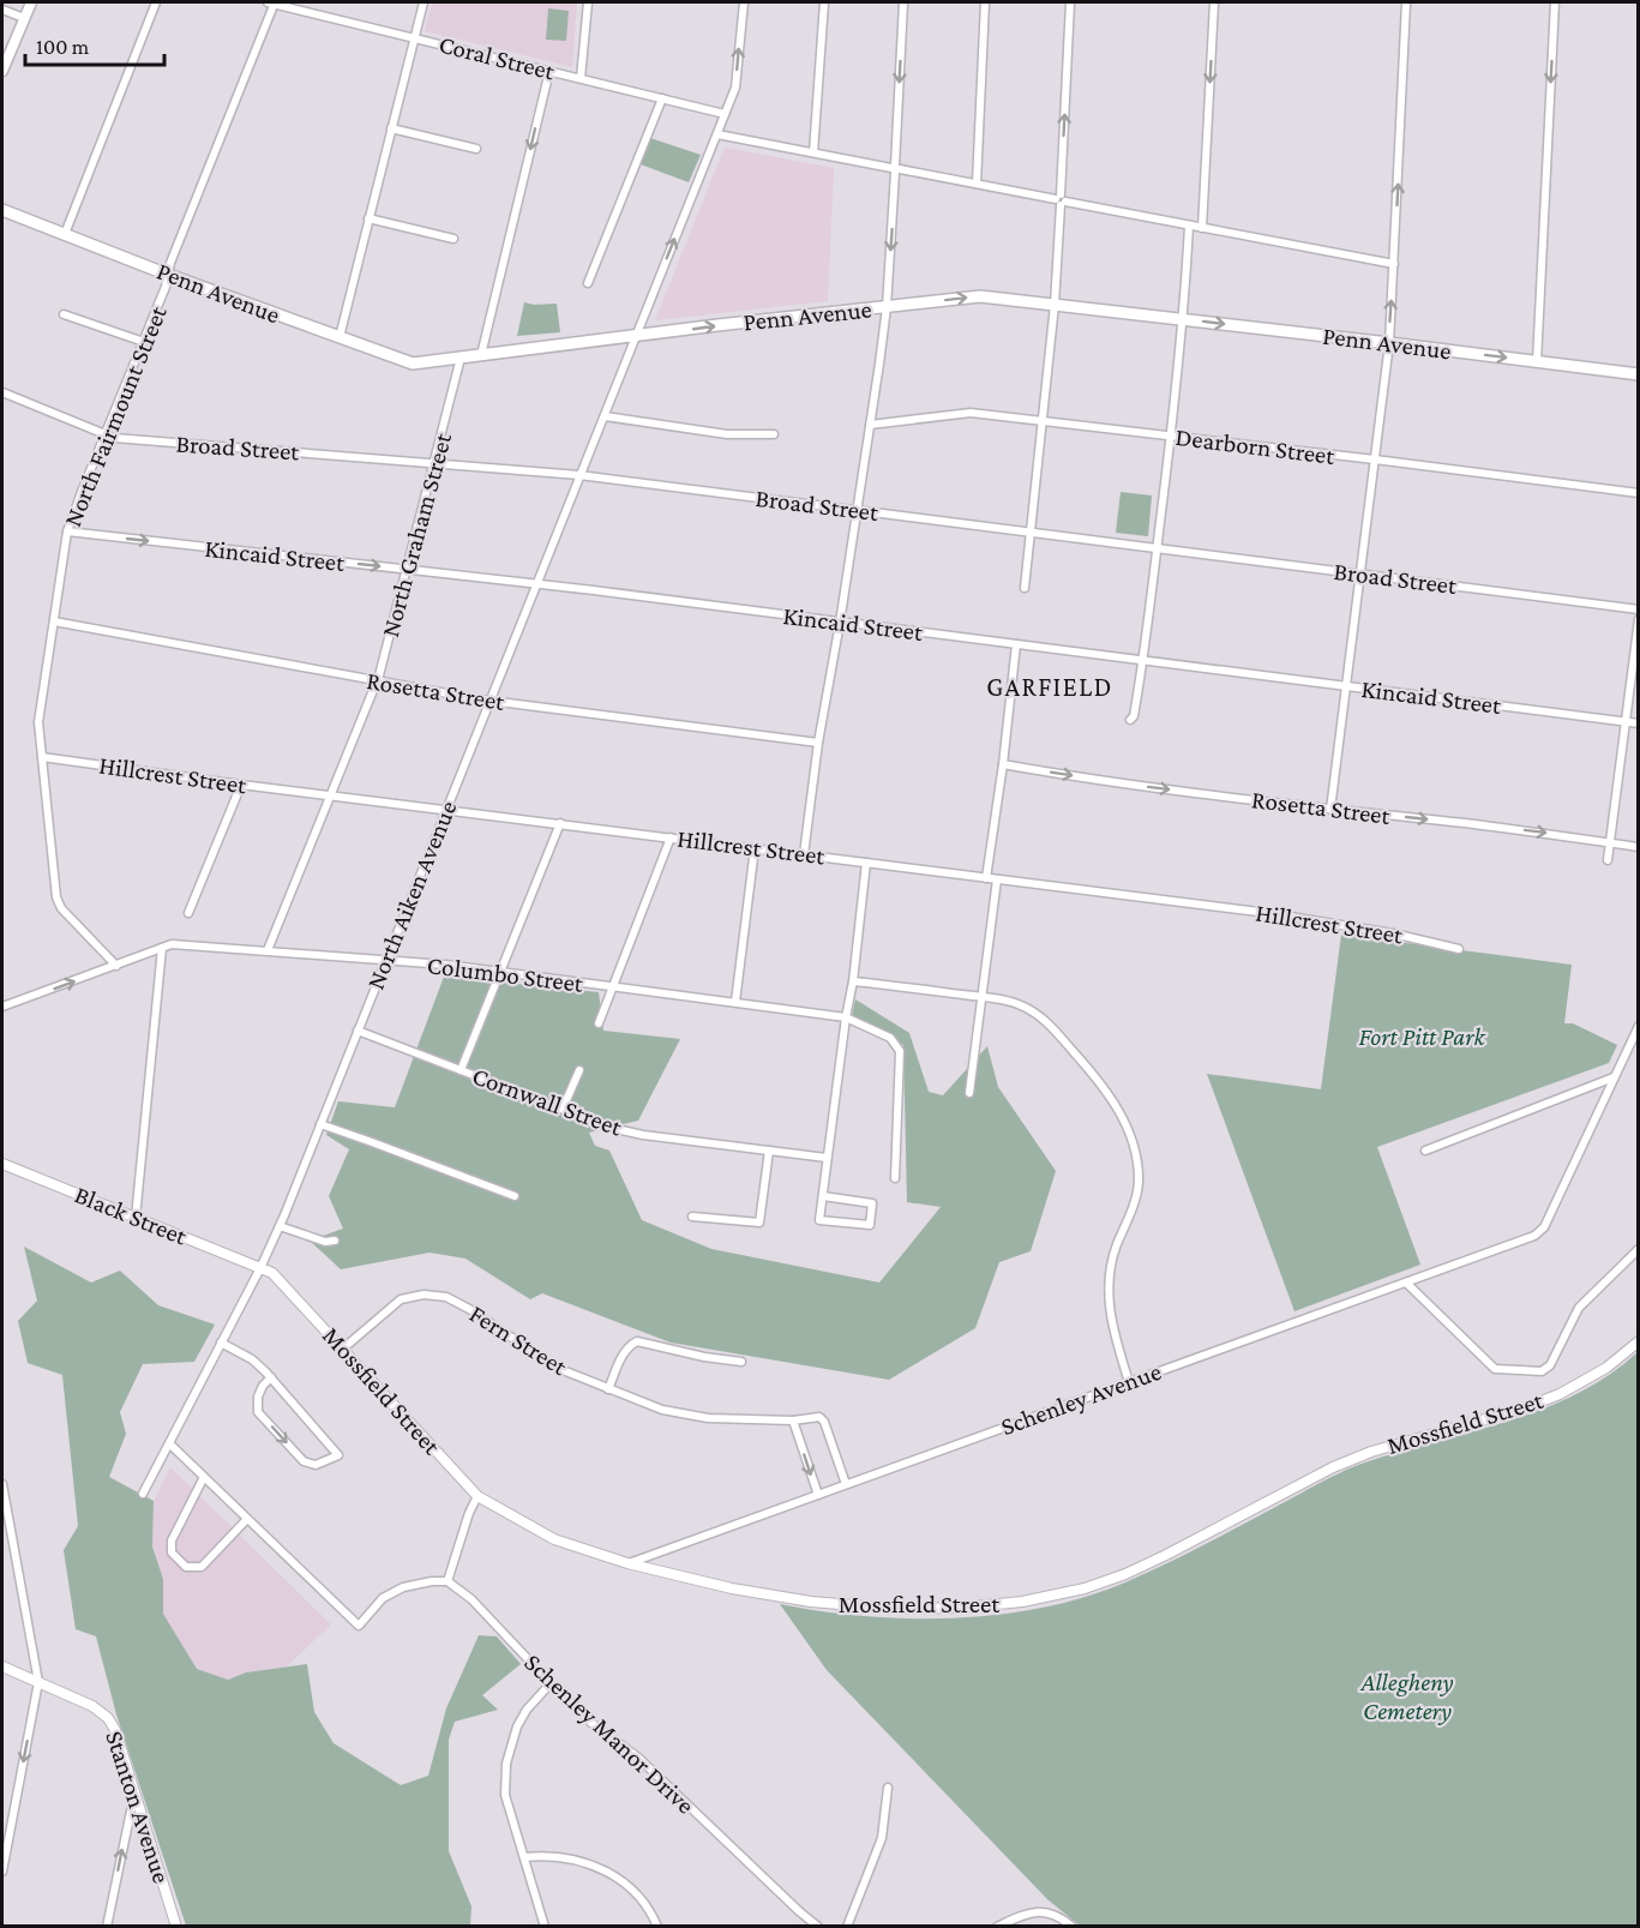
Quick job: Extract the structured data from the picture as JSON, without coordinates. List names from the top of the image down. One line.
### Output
{"streets":{"main road":["Penn Avenue"],"street":["Coral Street","North Fairmount Street","Dearborn Street","Broad Street","North Graham Street","Kincaid Street","Rosetta Street","Hillcrest Street","North Aiken Avenue","Columbo Street","Cornwall Street","Black Street","Fern Street","Mossfield Street","Schenley Avenue","Schenley Manor Drive","Stanton Avenue"]},"crossings":[["Coral Street","North Fairmount Street"],["Coral Street","North Aiken Avenue"],["Penn Avenue","North Fairmount Street"],["Penn Avenue","North Graham Street"],["Penn Avenue","North Aiken Avenue"],["North Fairmount Street","Broad Street"],["North Fairmount Street","Kincaid Street"],["North Fairmount Street","Rosetta Street"],["North Fairmount Street","Hillcrest Street"],["North Fairmount Street","Columbo Street"],["Broad Street","North Graham Street"],["Broad Street","North Aiken Avenue"],["North Graham Street","Kincaid Street"],["North Graham Street","Rosetta Street"],["North Graham Street","Hillcrest Street"],["North Graham Street","Columbo Street"],["Kincaid Street","North Aiken Avenue"],["Rosetta Street","North Aiken Avenue"],["Hillcrest Street","North Aiken Avenue"],["North Aiken Avenue","Columbo Street"],["North Aiken Avenue","Cornwall Street"],["North Aiken Avenue","Black Street"],["North Aiken Avenue","Mossfield Street"],["Black Street","Mossfield Street"],["Fern Street","Mossfield Street"],["Fern Street","Schenley Avenue"],["Mossfield Street","Schenley Avenue"]],"one_way":["Penn Avenue","Rosetta Street"],"districts":["GARFIELD"],"parks":["Fort Pitt Park","Allegheny Cemetery"],"scale_bar":"100 m"}
